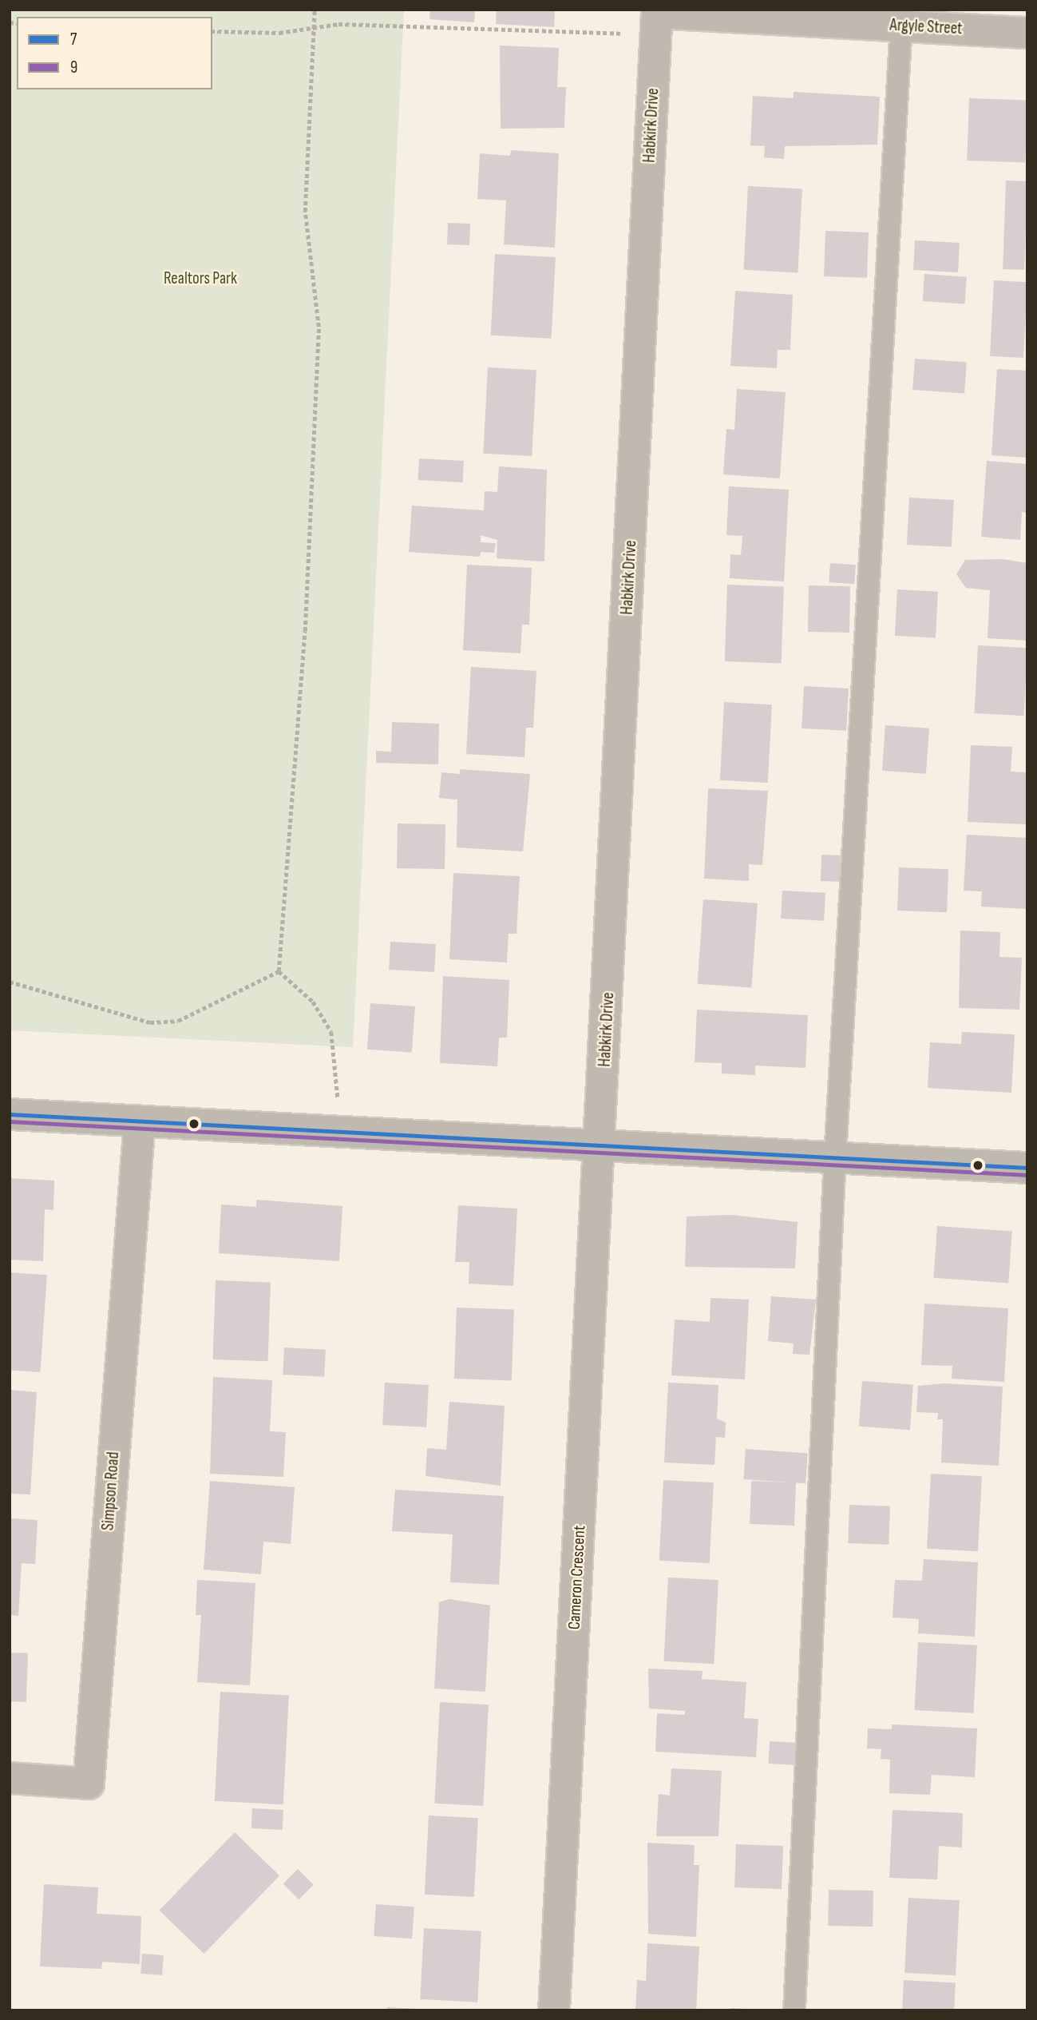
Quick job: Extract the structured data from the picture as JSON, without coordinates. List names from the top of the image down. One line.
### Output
{"streets":{"street":["Argyle Street","Habkirk Drive","Simpson Road","Cameron Crescent"]},"crossings":[["Argyle Street","Habkirk Drive"],["Habkirk Drive","Cameron Crescent"]],"parks":["Realtors Park"],"lines":["transit line 7","transit line 9"],"legend":["7","9"]}
